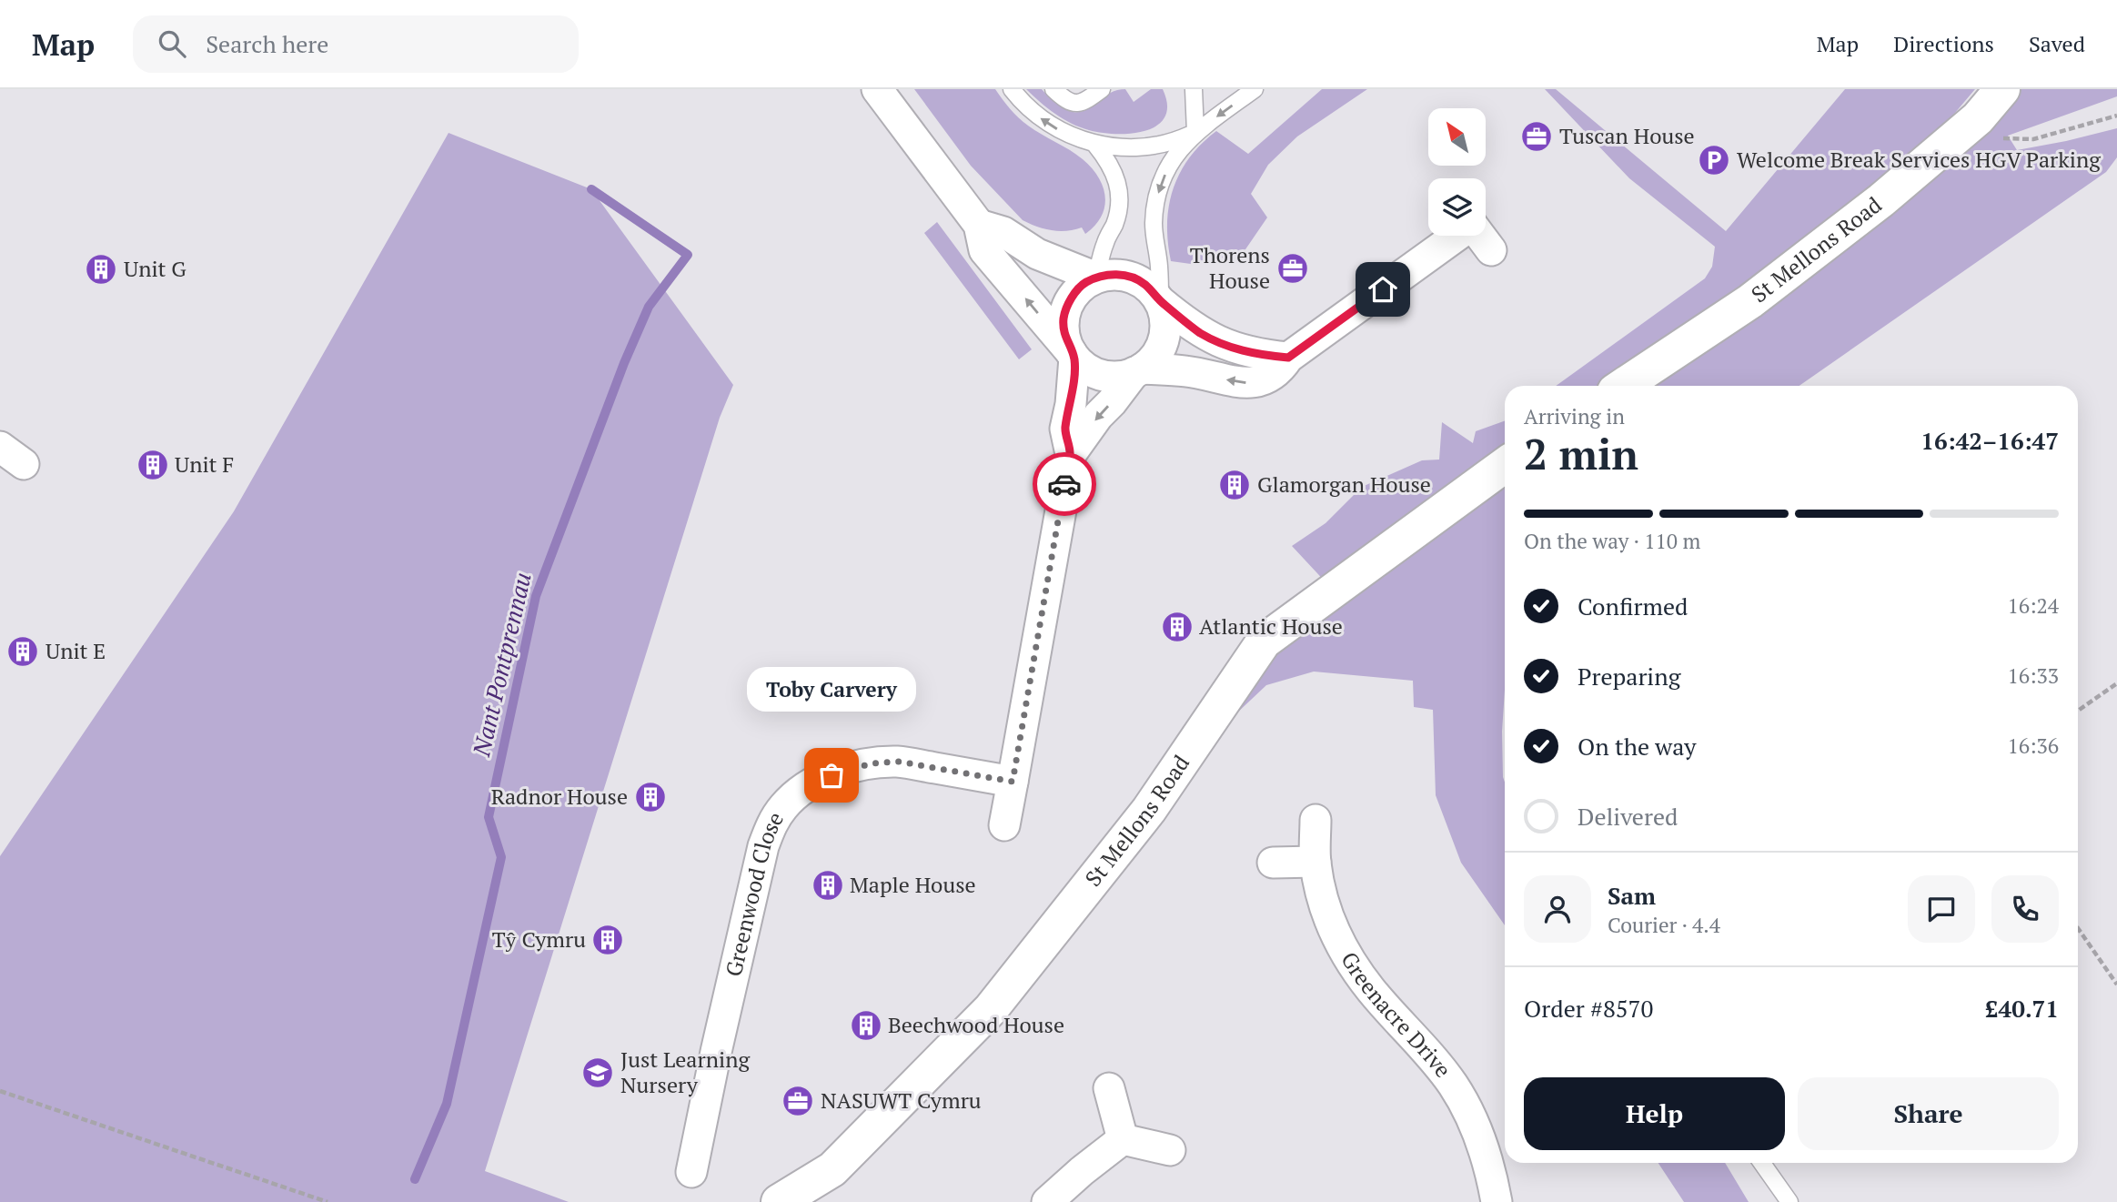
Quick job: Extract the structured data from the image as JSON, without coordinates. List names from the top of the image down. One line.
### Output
{"streets":{"main road":["St Mellons Road"],"street":["Greenwood Close","Greenacre Drive"]},"water":["Nant Pontprennau"],"places":{"office":["Tuscan House","Thorens House","NASUWT Cymru"],"parking":["Welcome Break Services HGV Parking"],"building":["Unit G","Unit F","Glamorgan House","Atlantic House","Unit E","Radnor House","Maple House","Tŷ Cymru","Beechwood House"],"other":["Toby Carvery"],"school or university":["Just Learning Nursery"]},"north":"top left","page":{"header":"Map","search":"Search here","nav":["Map","Directions","Saved"],"heading":["2 min","Arriving in","16:42–16:47"],"panel":["Sam","Courier · 4.4","Order #8570","£40.71"],"bar":"On the way · 110 m","list":[["Confirmed","16:24"],["Preparing","16:33"],["On the way","16:36"],"Delivered"],"bubble":"Toby Carvery","buttons":["Help","Share"]}}
